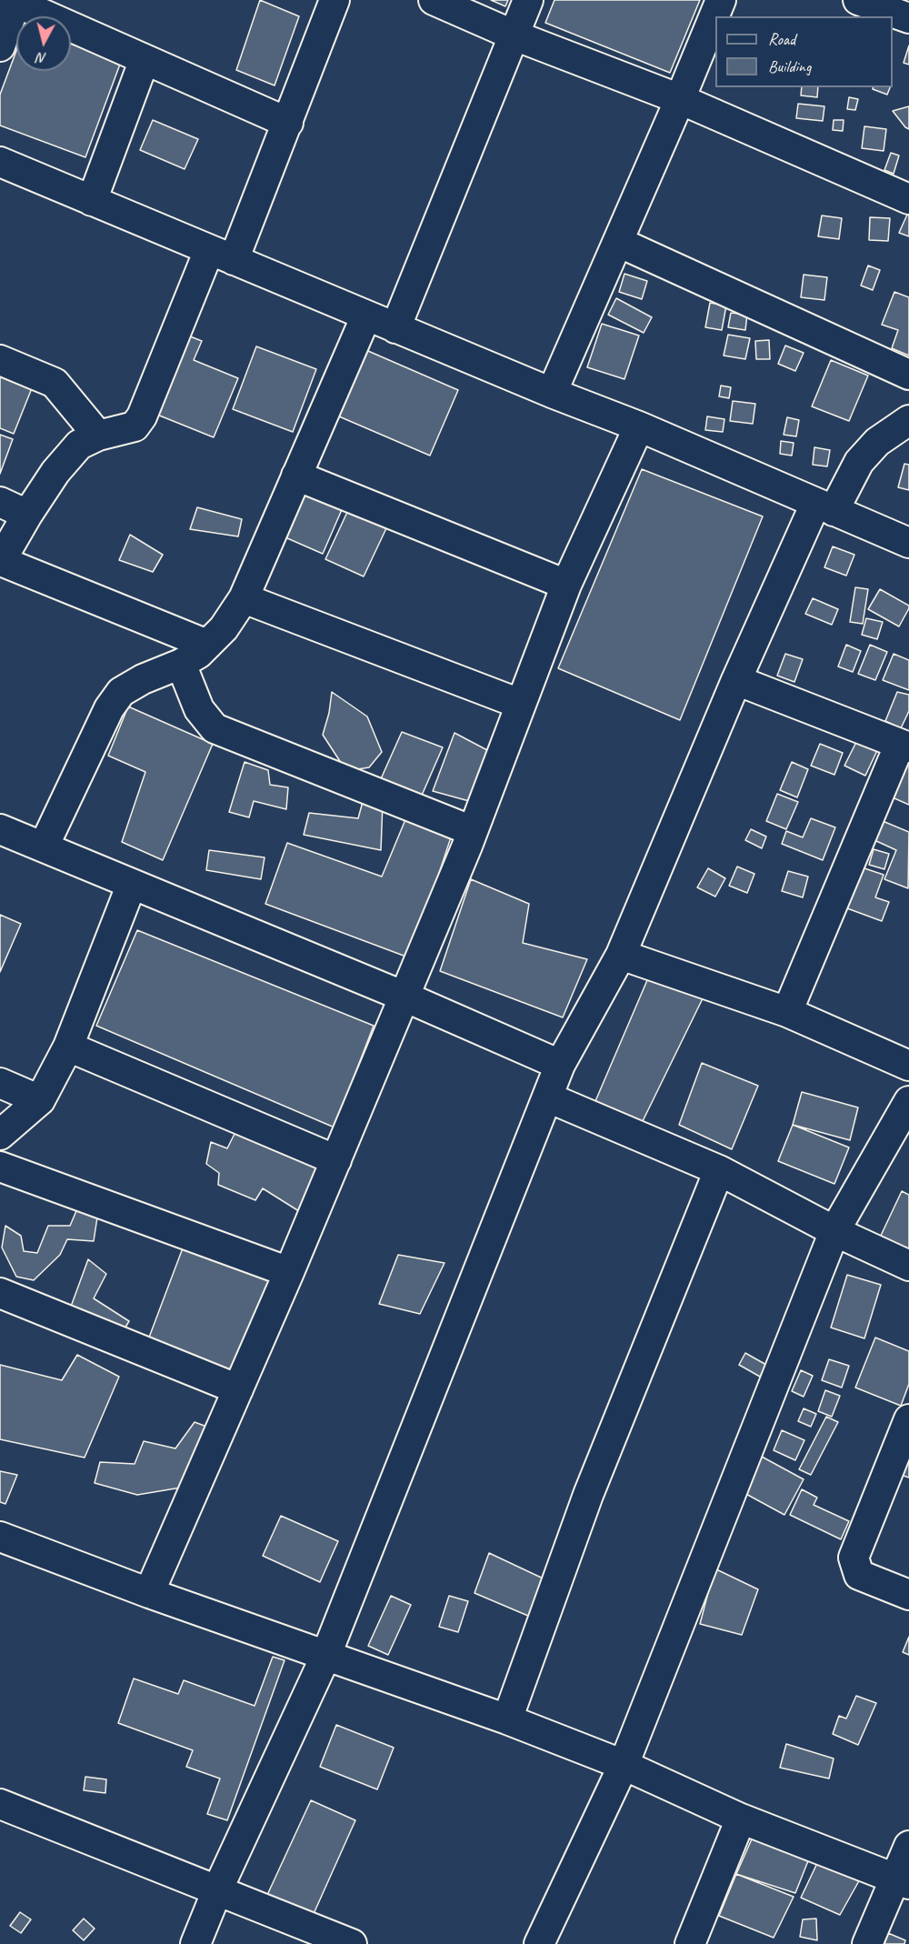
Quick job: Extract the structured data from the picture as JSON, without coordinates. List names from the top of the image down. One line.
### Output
{"legend":["Road","Building"],"north":"bottom"}
